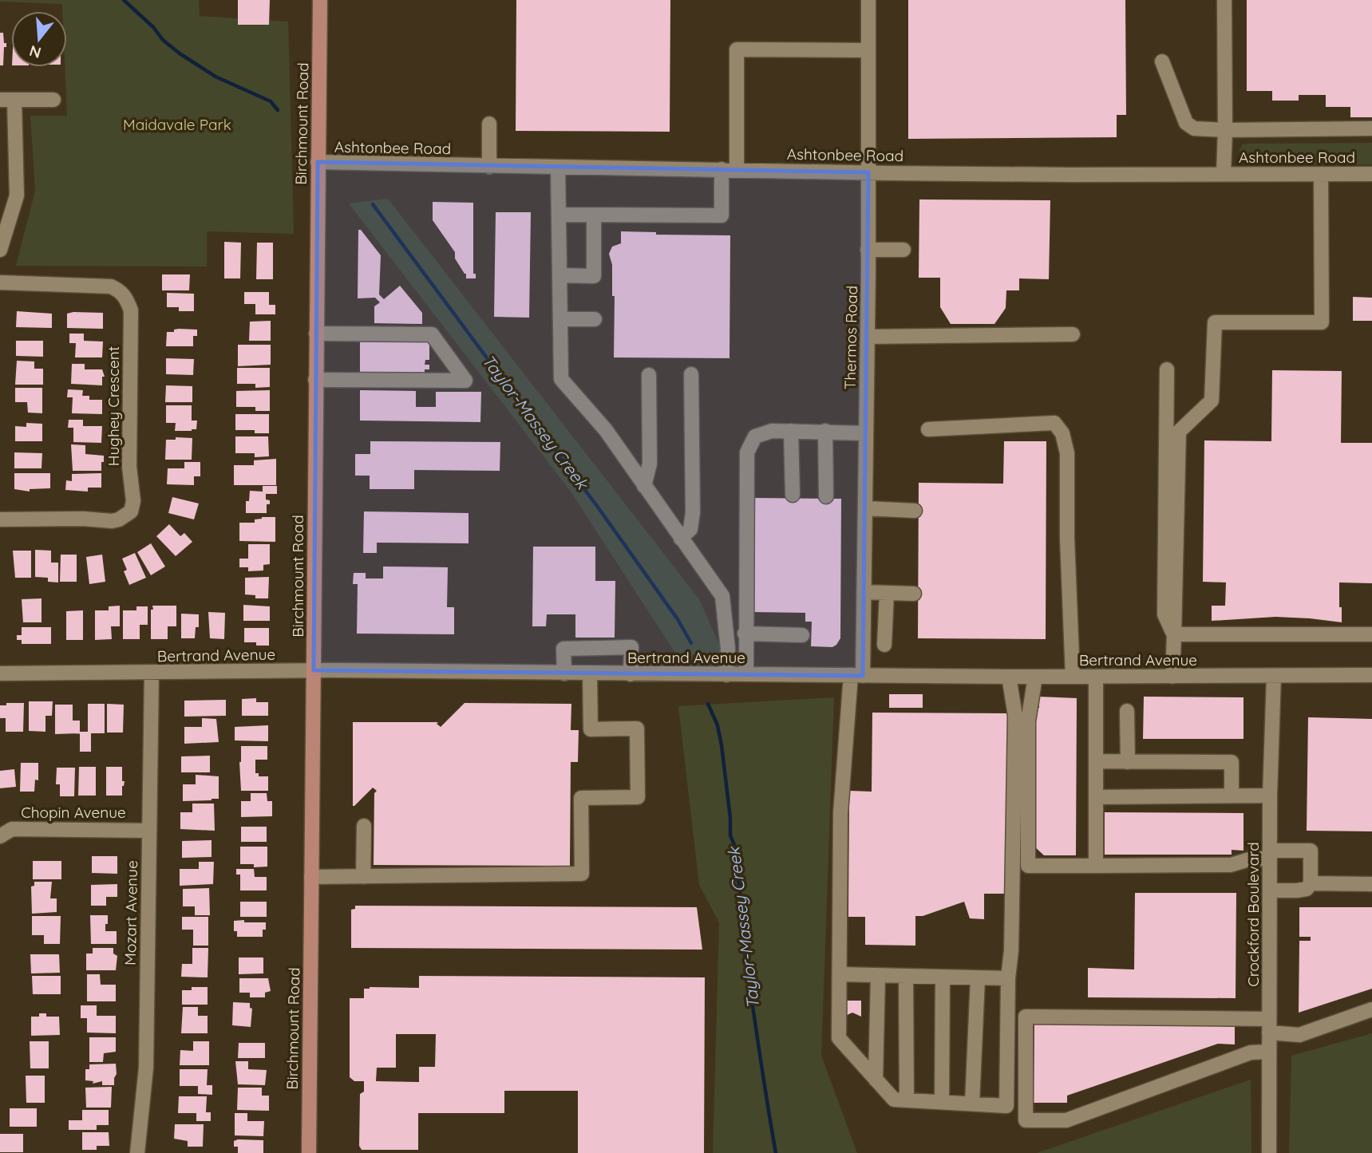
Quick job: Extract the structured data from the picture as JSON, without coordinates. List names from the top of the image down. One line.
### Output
{"streets":{"main road":["Birchmount Road"],"street":["Ashtonbee Road","Thermos Road","Hughey Crescent","Bertrand Avenue","Chopin Avenue","Mozart Avenue","Crockford Boulevard"]},"crossings":[["Birchmount Road","Ashtonbee Road"],["Birchmount Road","Bertrand Avenue"],["Ashtonbee Road","Thermos Road"],["Thermos Road","Bertrand Avenue"],["Bertrand Avenue","Mozart Avenue"],["Bertrand Avenue","Crockford Boulevard"],["Chopin Avenue","Mozart Avenue"]],"water":["Taylor-Massey Creek"],"parks":["Maidavale Park"],"north":"bottom"}
